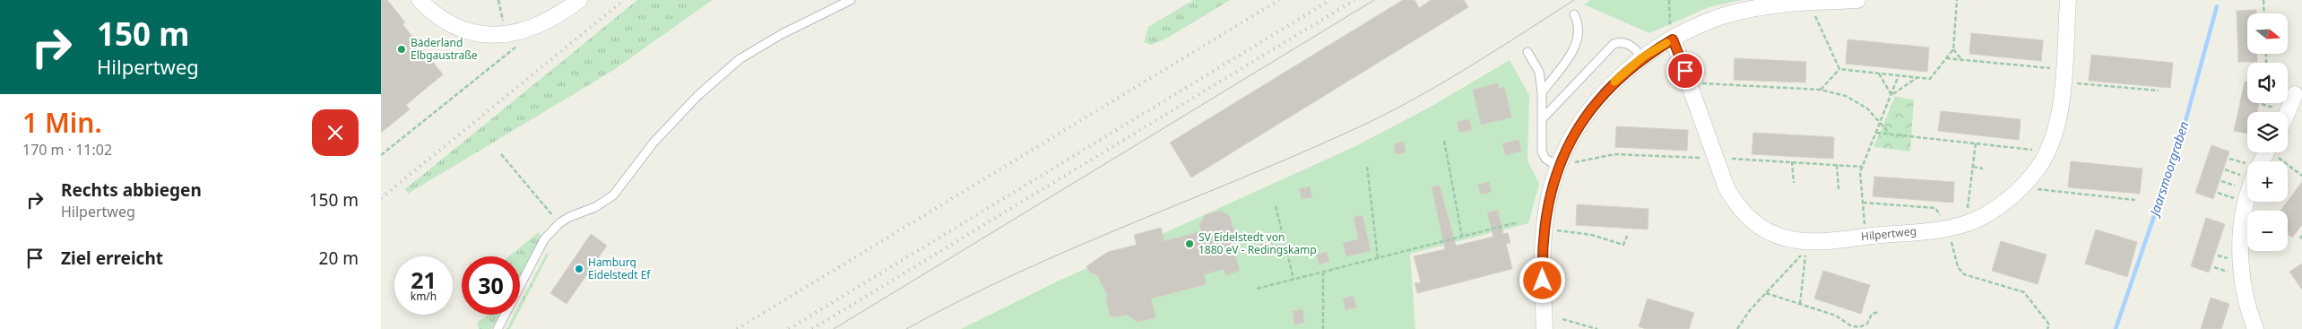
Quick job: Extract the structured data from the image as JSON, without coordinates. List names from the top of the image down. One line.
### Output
{"streets":{"street":["Hilpertweg"]},"water":["Jaarsmoorgraben"],"places":["Bäderland Elbgaustraße","SV Eidelstedt von 1880 eV - Redingskamp","Hamburg Eidelstedt Ef"],"north":"right","page":{"turn":["150 m","Hilpertweg"],"map_buttons":["+","−"],"heading":["1 Min.","170 m · 11:02"],"list":[{"name":"Rechts abbiegen","note":"Hilpertweg","value":"150 m"},{"name":"Ziel erreicht","value":"20 m"}],"speed":"21 km/h","limit":"30"}}
